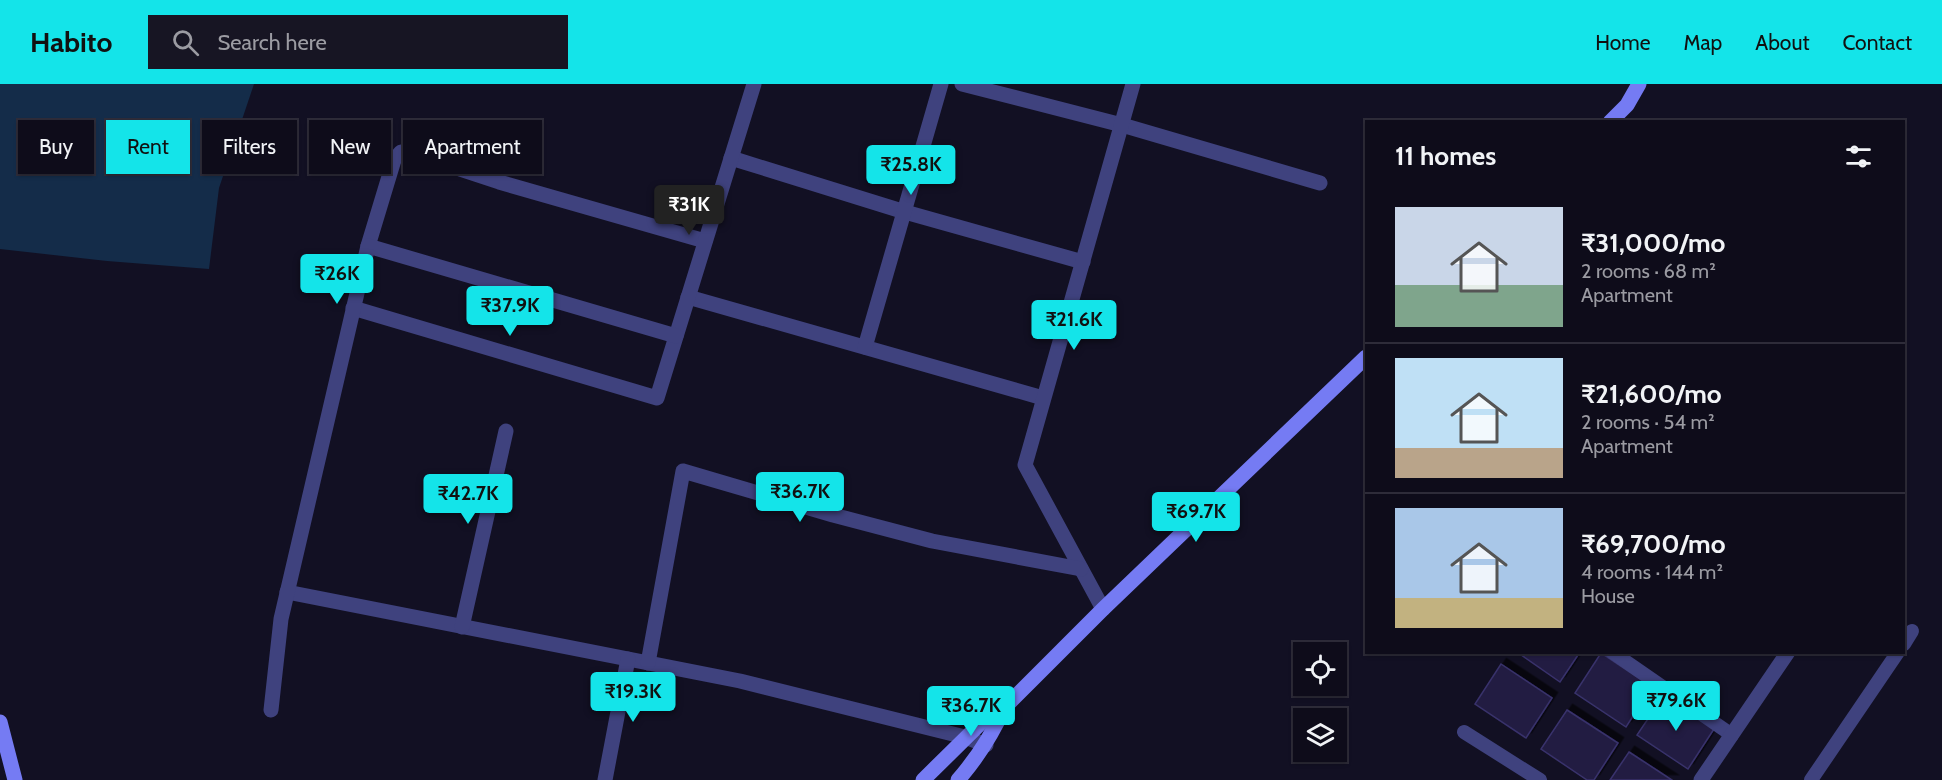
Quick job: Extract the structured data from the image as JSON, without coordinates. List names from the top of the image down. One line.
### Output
{"page":{"header":"Habito","search":"Search here","nav":["Home","Map","About","Contact"],"chip":["Buy","Rent","Filters","New","Apartment"],"heading":"11 homes","price":["₹25.8K","₹31K","₹26K","₹37.9K","₹21.6K","₹36.7K","₹42.7K","₹69.7K","₹19.3K","₹79.6K","₹36.7K"],"list":[{"name":"₹31,000/mo","note":"2 rooms · 68 m² · Apartment"},{"name":"₹21,600/mo","note":"2 rooms · 54 m² · Apartment"},{"name":"₹69,700/mo","note":"4 rooms · 144 m² · House"}]}}
